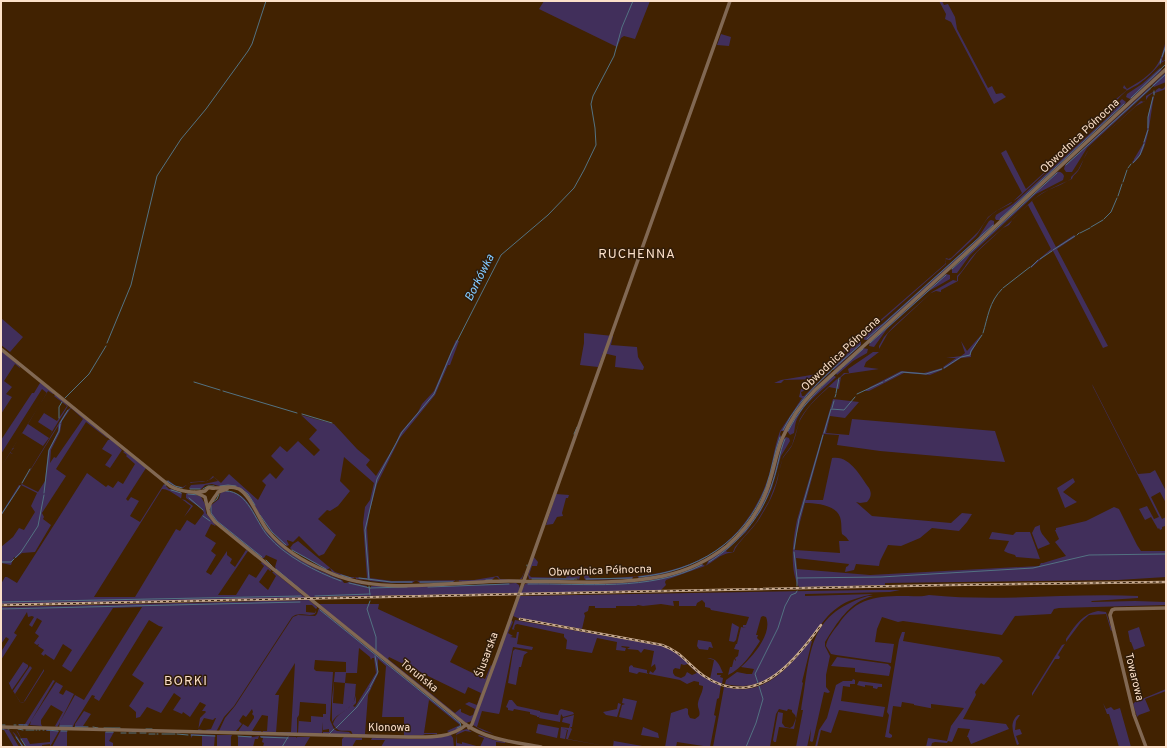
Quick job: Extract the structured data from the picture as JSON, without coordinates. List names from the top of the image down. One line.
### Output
{"streets":{"street":["Obwodnica Północna","Ślusarska","Toruńska","Towarowa","Klonowa"]},"crossings":[["Obwodnica Północna","Ślusarska"],["Ślusarska","Toruńska"],["Ślusarska","Klonowa"],["Toruńska","Klonowa"]],"districts":["RUCHENNA","BORKI"],"water":["Borkówka"]}
